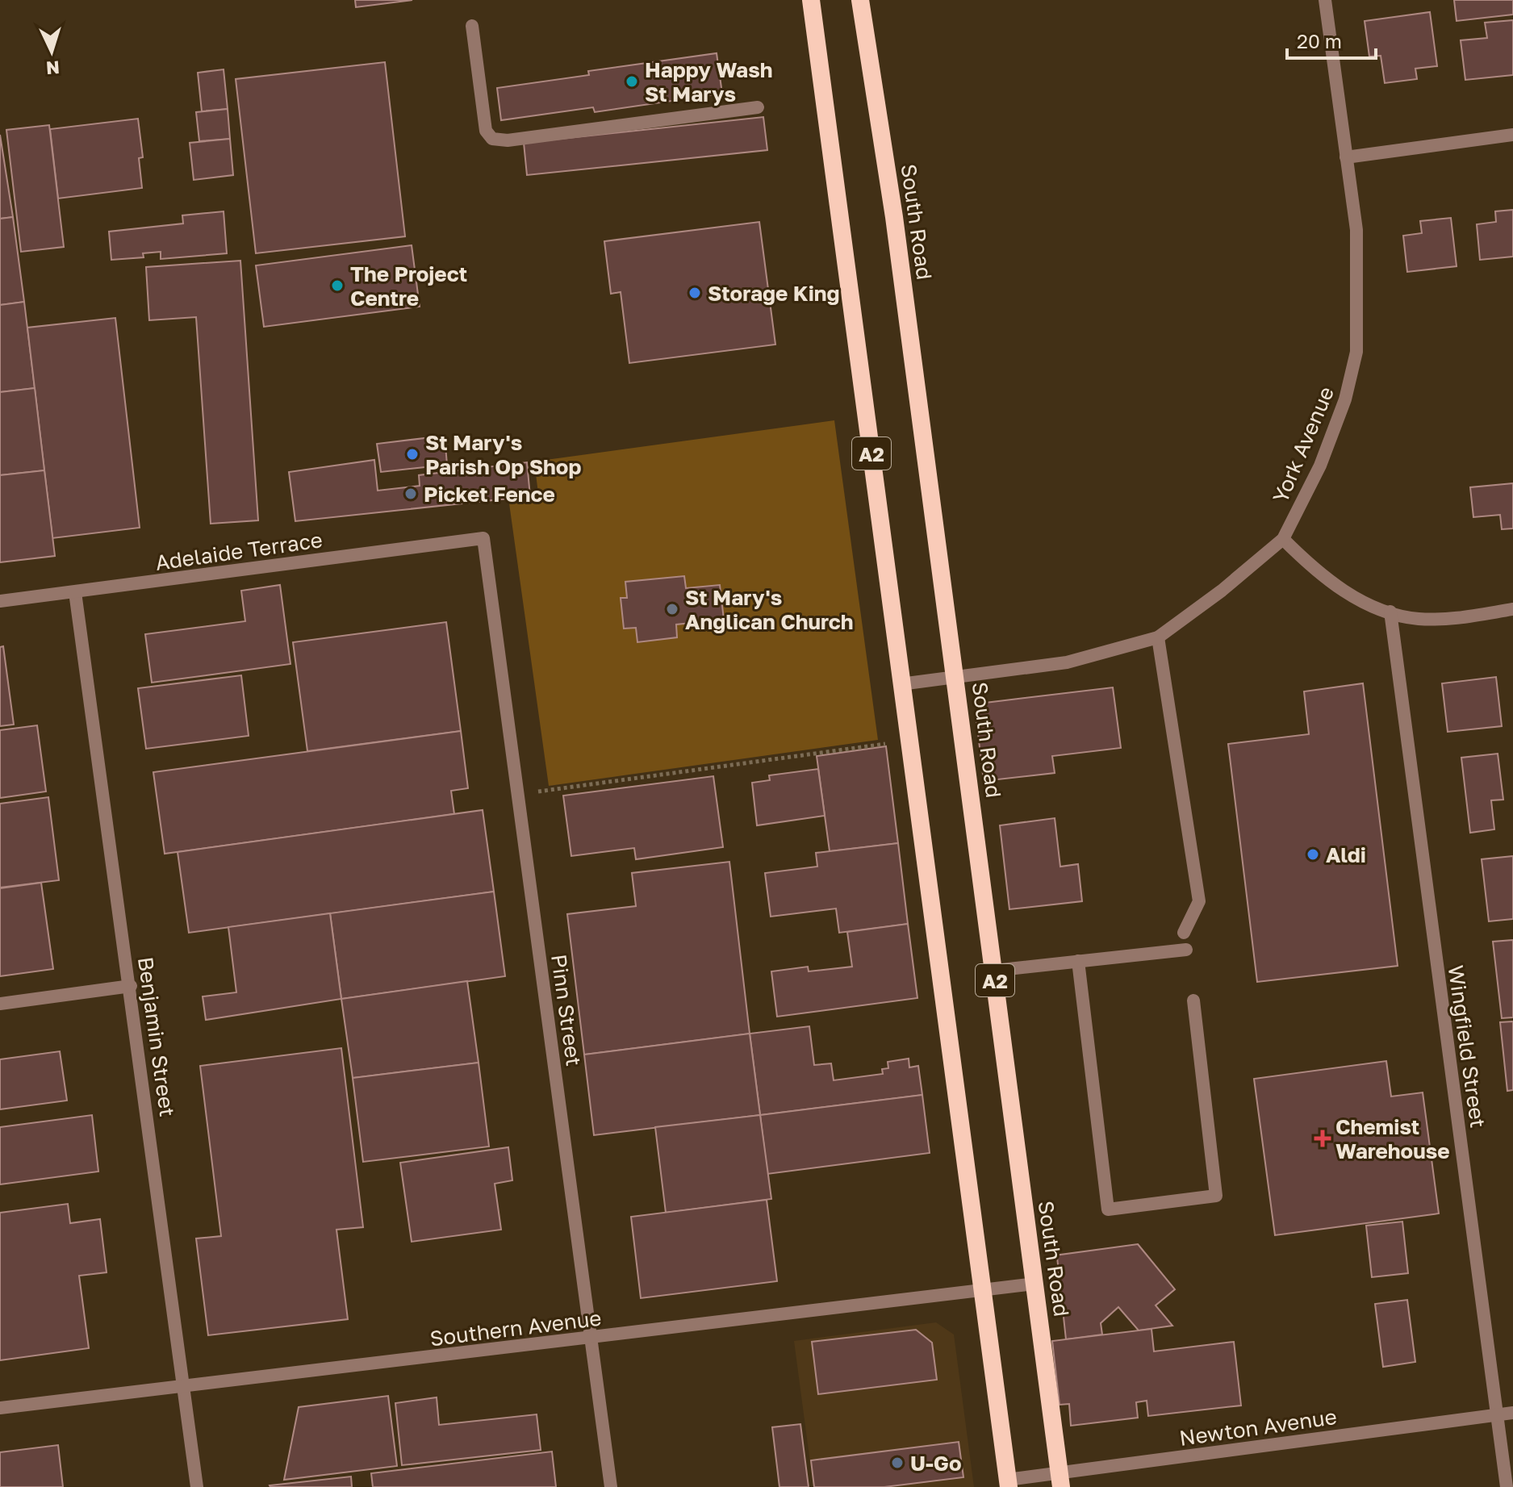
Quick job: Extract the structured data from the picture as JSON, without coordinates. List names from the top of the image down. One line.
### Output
{"streets":{"highway":["South Road","A2"],"street":["York Avenue","Adelaide Terrace","Pinn Street","Benjamin Street","Wingfield Street","Southern Avenue","Newton Avenue"]},"crossings":[["South Road","York Avenue"],["South Road","Southern Avenue"],["South Road","Newton Avenue"],["York Avenue","A2"],["A2","Southern Avenue"],["A2","Newton Avenue"],["Adelaide Terrace","Pinn Street"],["Adelaide Terrace","Benjamin Street"],["Pinn Street","Southern Avenue"],["Benjamin Street","Southern Avenue"],["Wingfield Street","Newton Avenue"]],"places":{"other":["Happy Wash St Marys","The Project Centre","Storage King","St Mary's Parish Op Shop","Picket Fence","St Mary's Anglican Church","Aldi","U-Go"],"health":["Chemist Warehouse"]},"scale_bar":"20 m","north":"bottom"}
